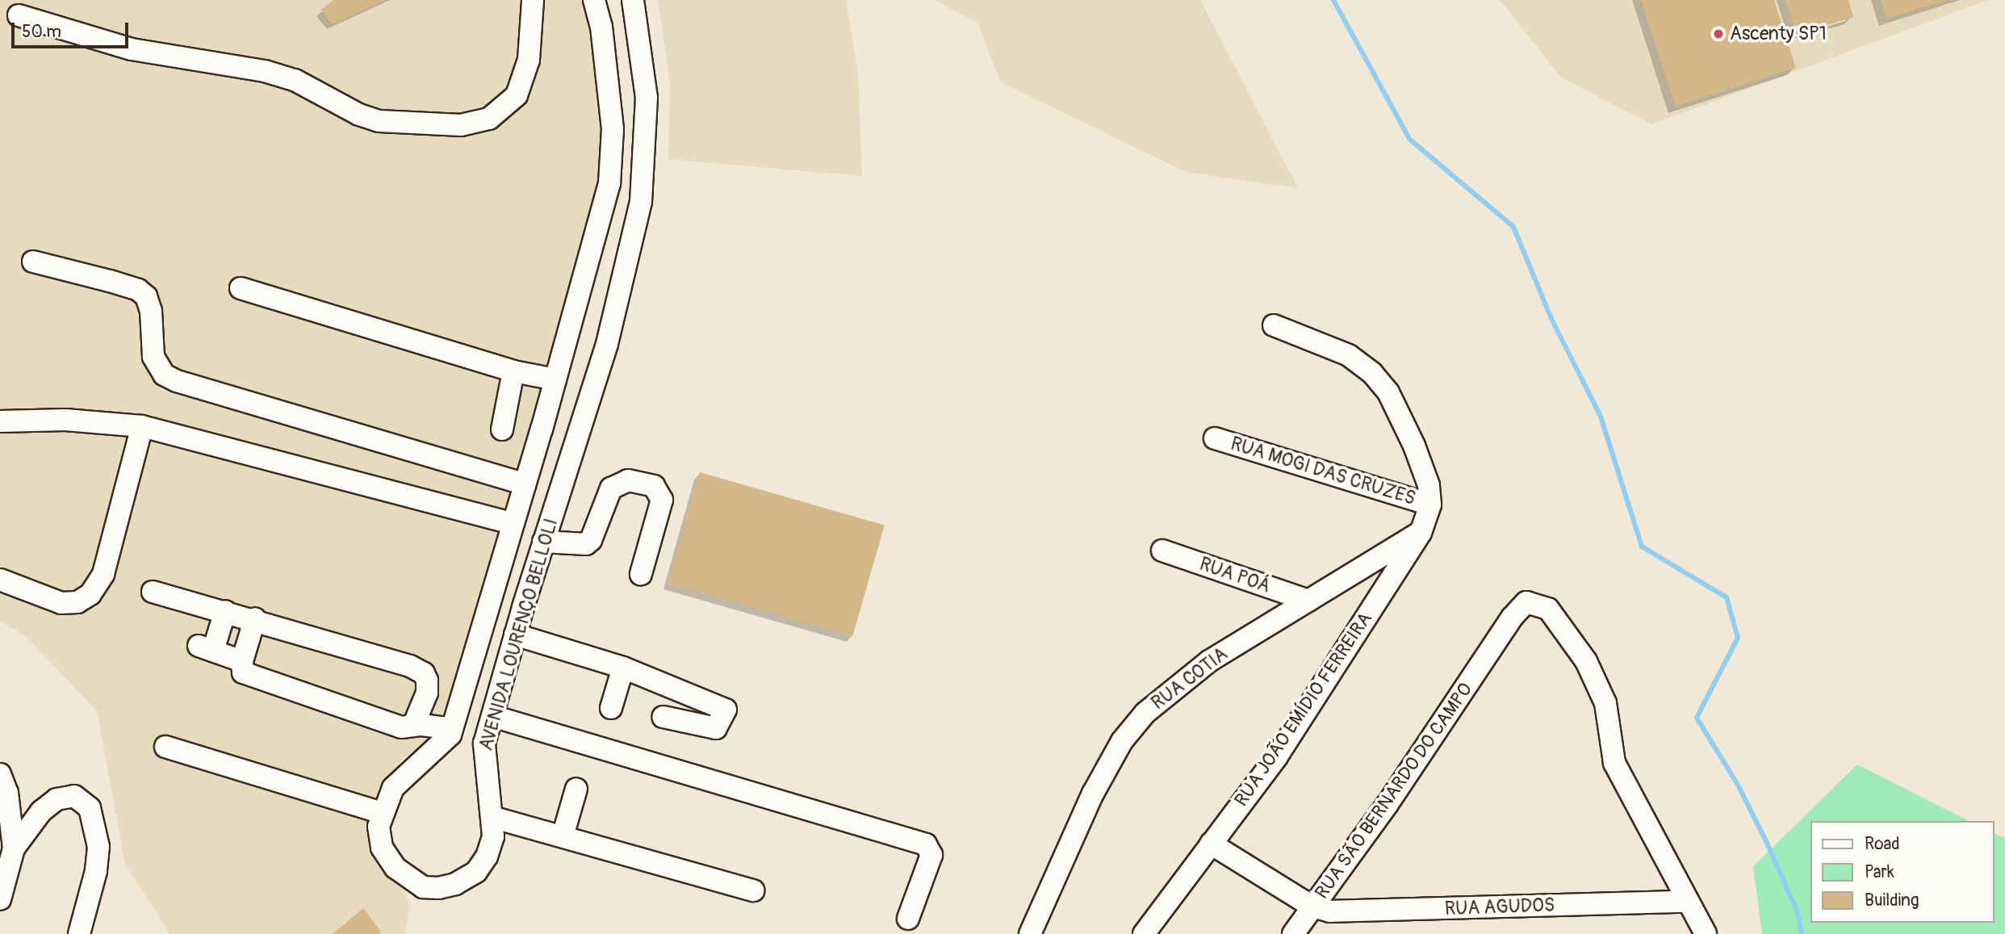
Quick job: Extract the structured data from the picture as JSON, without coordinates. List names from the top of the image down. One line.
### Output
{"streets":{"street":["RUA MOGI DAS CRUZES","RUA POÁ","AVENIDA LOURENÇO BELLOLI","RUA COTIA","RUA JOÃO EMÍDIO FERREIRA","RUA SÃO BERNARDO DO CAMPO","RUA AGUDOS"]},"crossings":[["RUA MOGI DAS CRUZES","RUA JOÃO EMÍDIO FERREIRA"],["RUA POÁ","RUA COTIA"],["RUA COTIA","RUA JOÃO EMÍDIO FERREIRA"],["RUA SÃO BERNARDO DO CAMPO","RUA AGUDOS"]],"places":["Ascenty SP1"],"legend":["Road","Park","Building"],"scale_bar":"50 m"}
